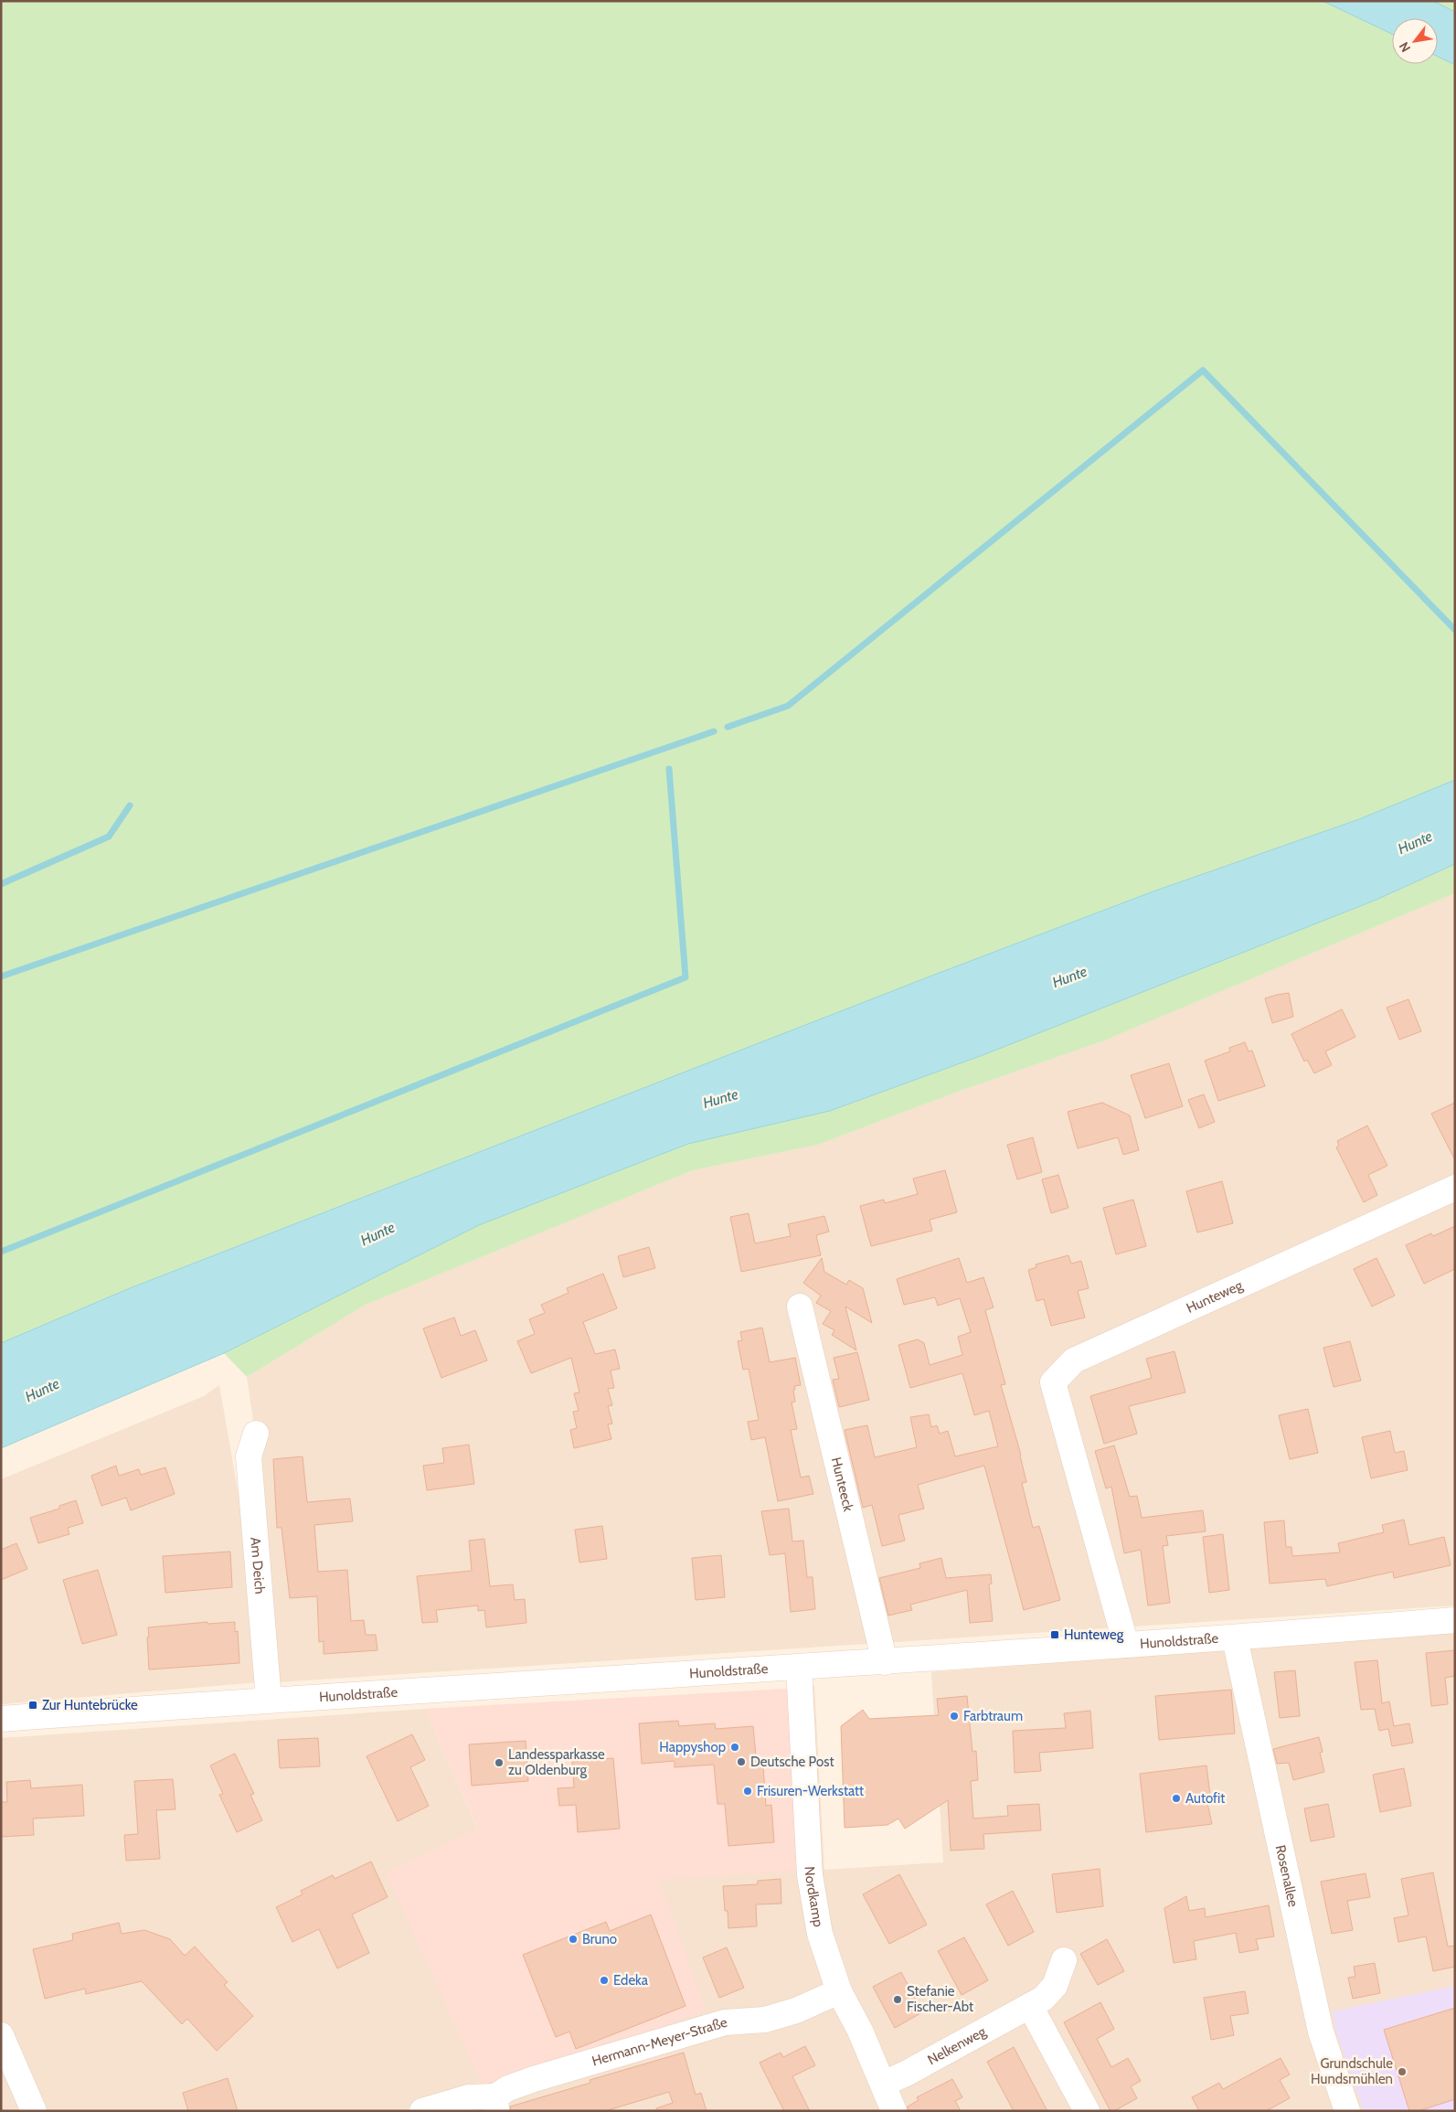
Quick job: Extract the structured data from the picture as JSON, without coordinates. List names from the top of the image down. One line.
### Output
{"streets":{"street":["Hunteweg","Hunteeck","Am Deich","Hunoldstraße","Rosenallee","Nordkamp","Hermann-Meyer-Straße","Nelkenweg"]},"crossings":[["Hunteweg","Hunoldstraße"],["Hunteeck","Hunoldstraße"],["Am Deich","Hunoldstraße"],["Hunoldstraße","Rosenallee"],["Hunoldstraße","Nordkamp"],["Nordkamp","Hermann-Meyer-Straße"],["Nordkamp","Nelkenweg"]],"water":["Hunte"],"places":{"transit":["Hunteweg","Zur Huntebrücke"],"other":["Farbtraum","Happyshop","Deutsche Post","Landessparkasse zu Oldenburg","Frisuren-Werkstatt","Autofit","Bruno","Edeka","Stefanie Fischer-Abt","Grundschule Hundsmühlen"]},"north":"bottom left"}
